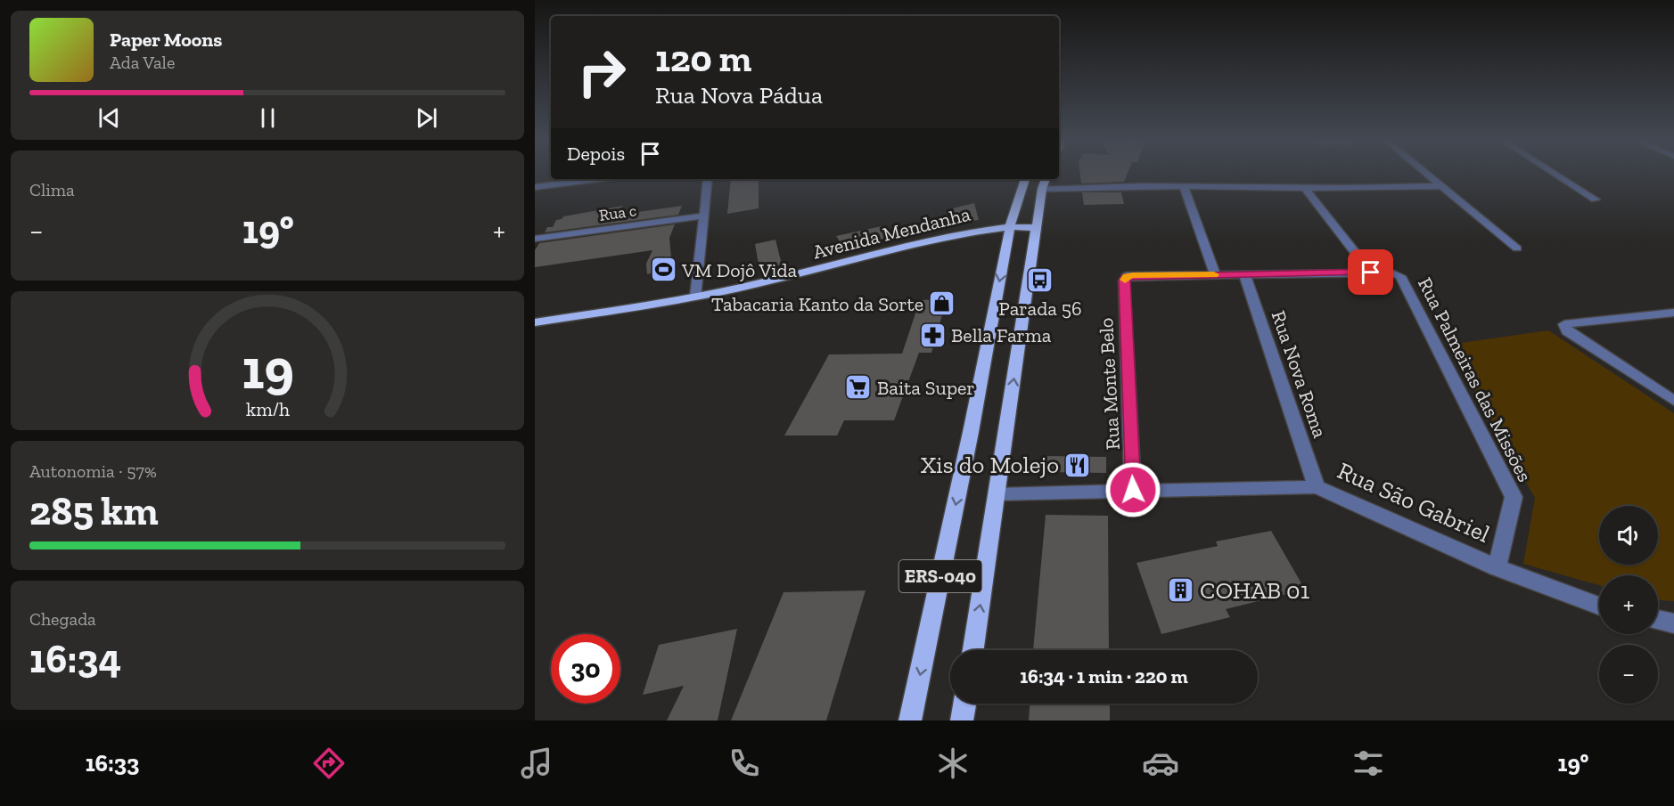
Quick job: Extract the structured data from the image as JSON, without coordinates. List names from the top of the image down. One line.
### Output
{"streets":{"main road":["Avenida Mendanha","ERS-040"],"street":["Rua c","Rua Nova Roma","Rua Palmeiras das Missões","Rua Monte Belo","Rua São Gabriel"]},"crossings":[["Avenida Mendanha","ERS-040"],["Rua Nova Roma","Rua São Gabriel"],["Rua Palmeiras das Missões","Rua São Gabriel"],["Rua Monte Belo","Rua São Gabriel"],["Rua São Gabriel","ERS-040"]],"places":{"sports":["VM Dojô Vida"],"bus stop":["Parada 56"],"shop":["Tabacaria Kanto da Sorte"],"pharmacy":["Bella Farma"],"supermarket":["Baita Super"],"restaurant":["Xis do Molejo"],"building":["COHAB 01"]},"page":{"turn":["120 m","Rua Nova Pádua"],"song":["Paper Moons","Ada Vale"],"then":"Depois","tile":["Clima",["Autonomia · 57%","285 km"],["Chegada","16:34"]],"heat":["−","19°","+"],"map_buttons":["+","−"],"limit":"30","trip":"16:34 · 1 min · 220 m","tabs":["16:33","19°"],"gauge":["19","km/h"]}}
